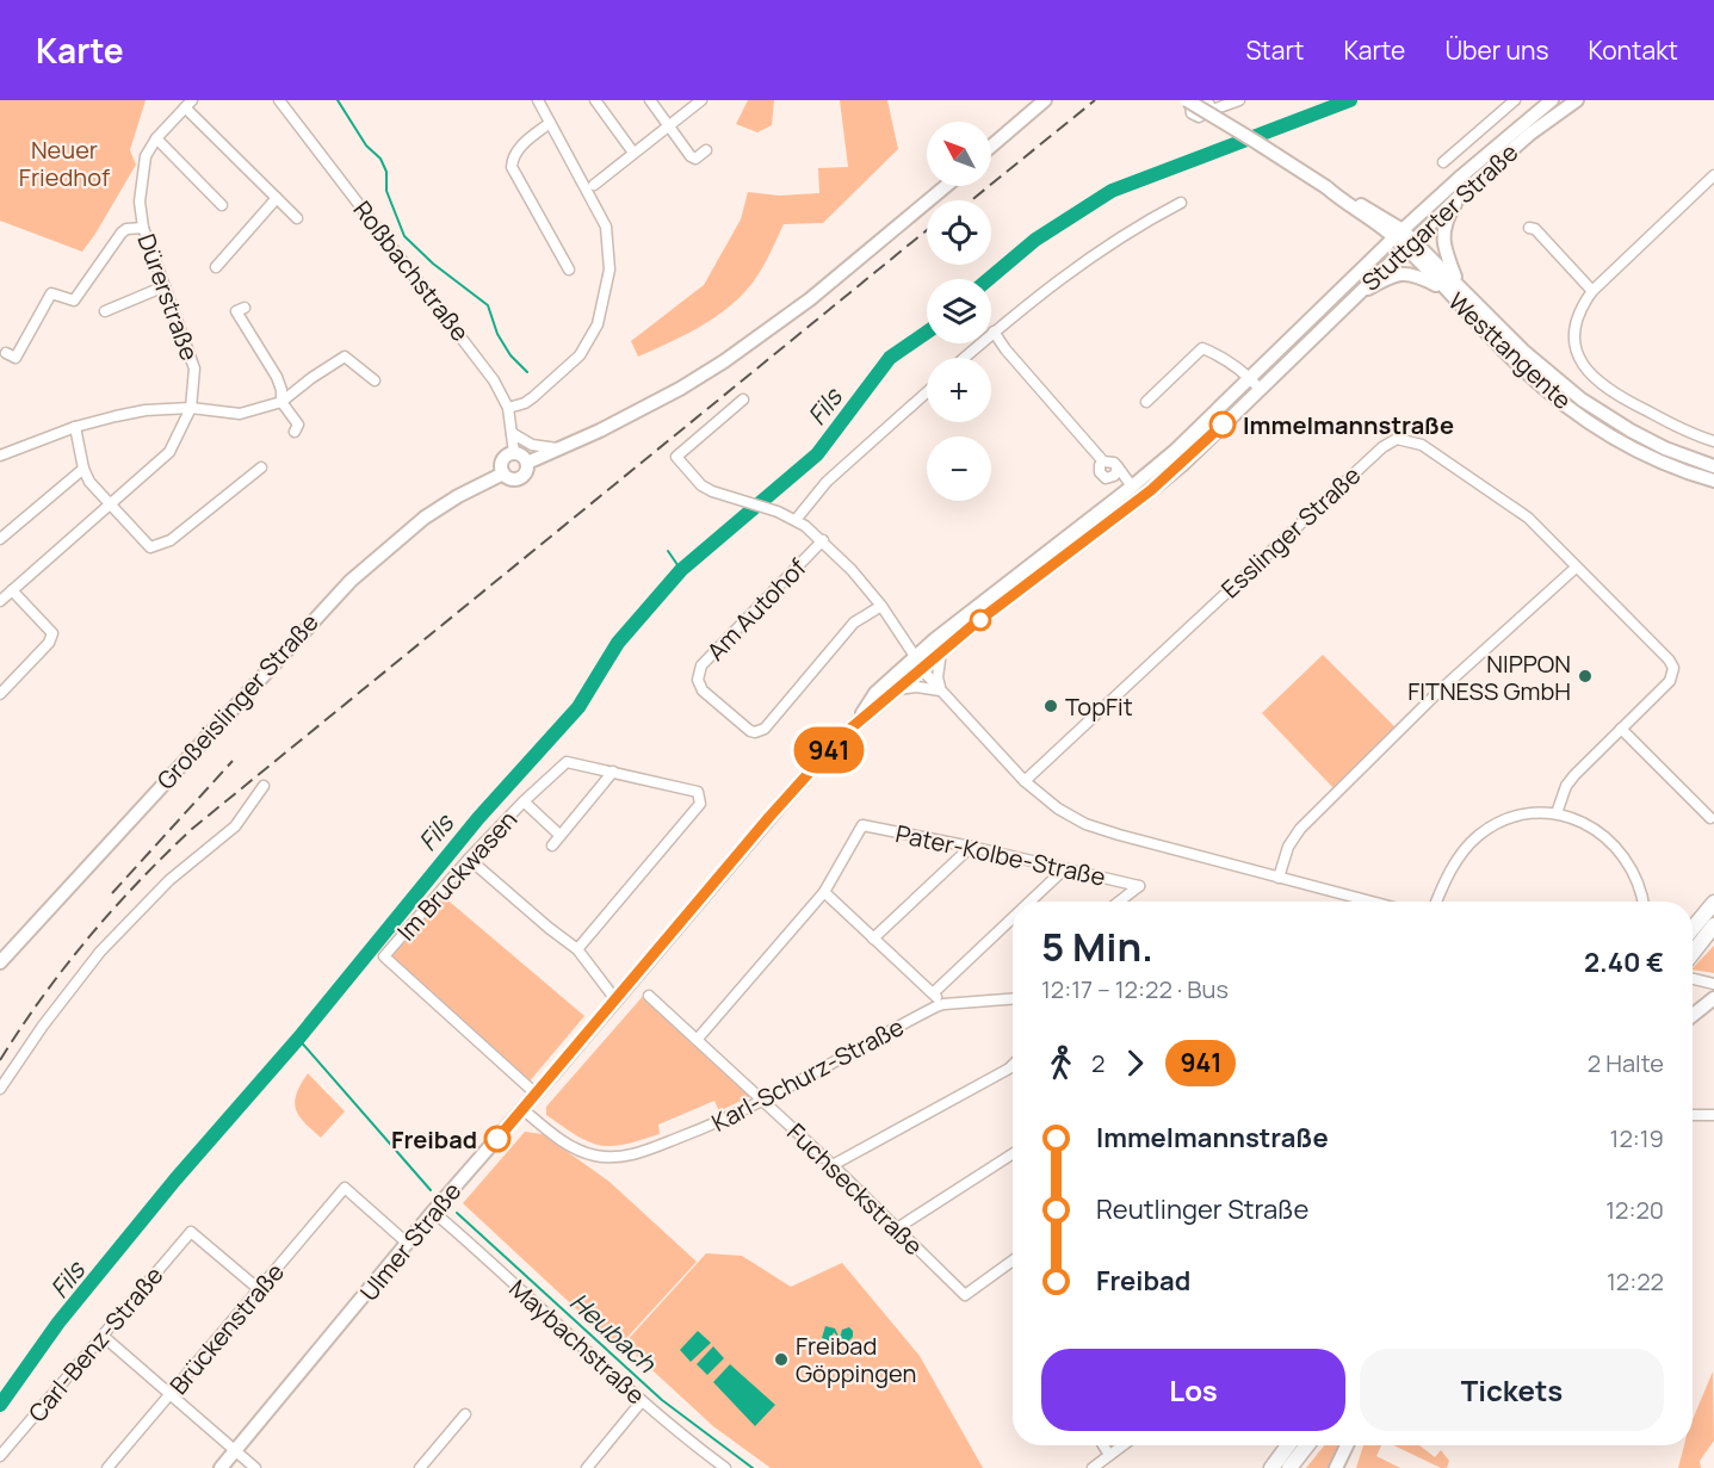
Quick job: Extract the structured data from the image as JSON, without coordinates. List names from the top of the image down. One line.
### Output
{"streets":{"main road":["Stuttgarter Straße","Westtangente","Großeislinger Straße","Ulmer Straße"],"street":["Roßbachstraße","Dürerstraße","Esslinger Straße","Am Autohof","Pater-Kolbe-Straße","Im Bruckwasen","Karl-Schurz-Straße","Fuchseckstraße","Brückenstraße","Maybachstraße","Carl-Benz-Straße"]},"crossings":[["Stuttgarter Straße","Westtangente"],["Stuttgarter Straße","Ulmer Straße"],["Roßbachstraße","Großeislinger Straße"],["Esslinger Straße","Am Autohof"],["Am Autohof","Ulmer Straße"],["Im Bruckwasen","Ulmer Straße"],["Karl-Schurz-Straße","Fuchseckstraße"],["Karl-Schurz-Straße","Ulmer Straße"],["Ulmer Straße","Brückenstraße"],["Ulmer Straße","Maybachstraße"],["Brückenstraße","Carl-Benz-Straße"]],"water":["Fils","Heubach"],"parks":["Neuer Friedhof"],"places":["Immelmannstraße","NIPPON FITNESS GmbH","TopFit","Freibad","Freibad Göppingen"],"lines":["bus line 941"],"north":"top left","page":{"header":"Karte","nav":["Start","Karte","Über uns","Kontakt"],"on_map":"941","map_buttons":["+","−"],"heading":["5 Min.","12:17 – 12:22 · Bus","2.40 €"],"legs":["2","941","2 Halte"],"list":[{"name":"Immelmannstraße","value":"12:19"},{"name":"Reutlinger Straße","value":"12:20"},{"name":"Freibad","value":"12:22"}],"buttons":["Los","Tickets"]}}
